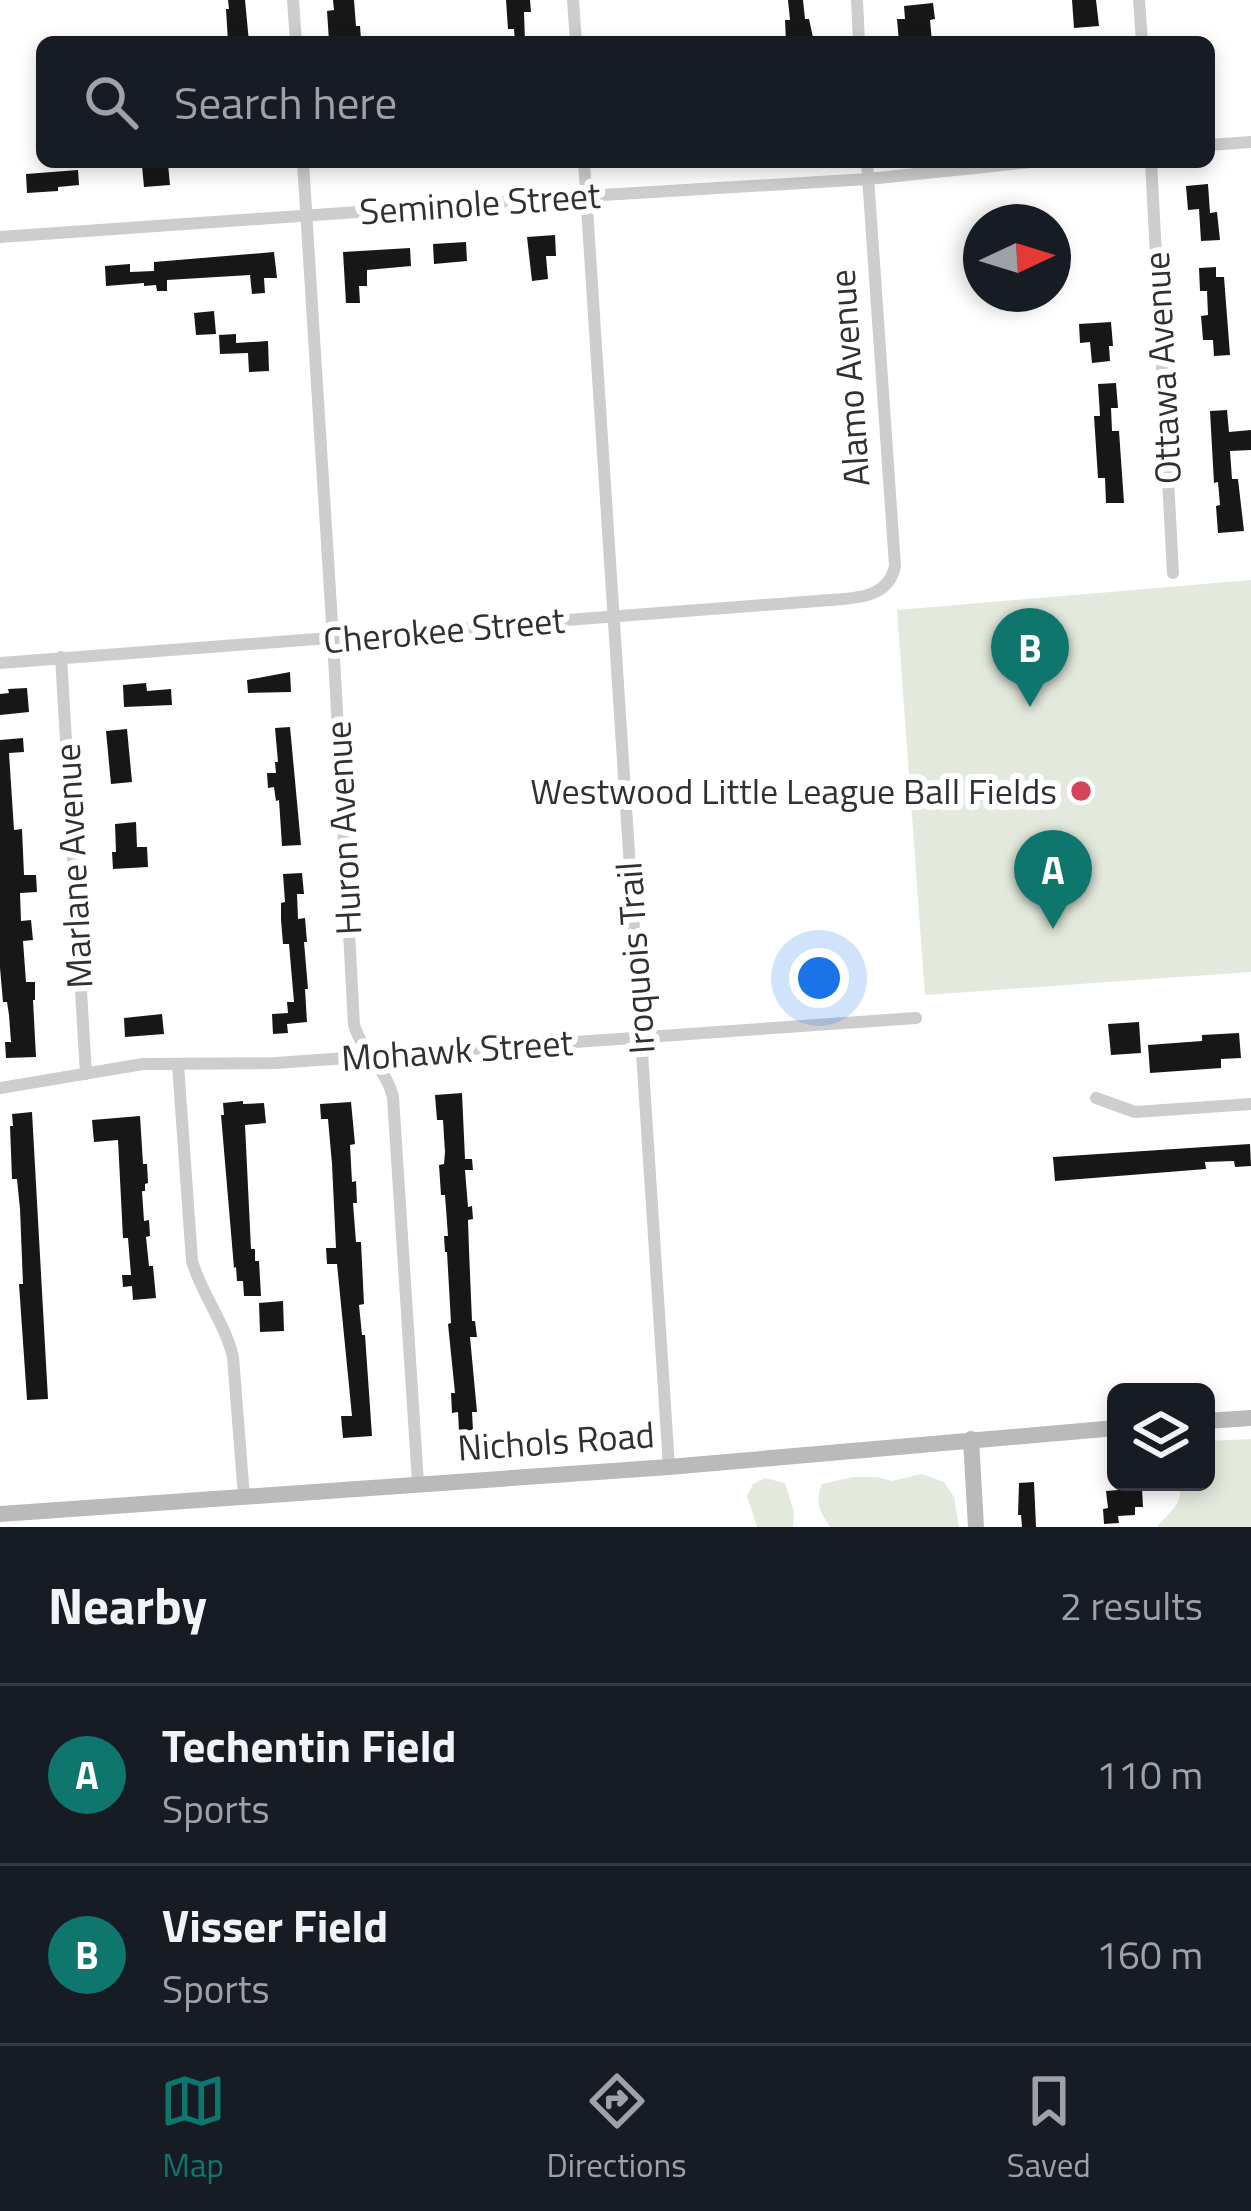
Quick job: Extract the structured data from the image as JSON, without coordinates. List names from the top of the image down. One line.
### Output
{"streets":{"street":["Seminole Street","Ottawa Avenue","Alamo Avenue","Cherokee Street","Huron Avenue","Marlane Avenue","Iroquois Trail","Mohawk Street","Nichols Road"]},"crossings":[["Seminole Street","Alamo Avenue"],["Seminole Street","Huron Avenue"],["Seminole Street","Iroquois Trail"],["Alamo Avenue","Cherokee Street"],["Cherokee Street","Huron Avenue"],["Cherokee Street","Marlane Avenue"],["Cherokee Street","Iroquois Trail"],["Huron Avenue","Mohawk Street"],["Huron Avenue","Nichols Road"],["Marlane Avenue","Mohawk Street"],["Iroquois Trail","Mohawk Street"],["Iroquois Trail","Nichols Road"]],"places":["Westwood Little League Ball Fields"],"north":"right","page":{"search":"Search here","pins":["B","A"],"heading":["Nearby","2 results"],"list":[{"mark":"A","name":"Techentin Field","note":"Sports","value":"110 m"},{"mark":"B","name":"Visser Field","note":"Sports","value":"160 m"}],"nav":["Map","Directions","Saved"]}}
